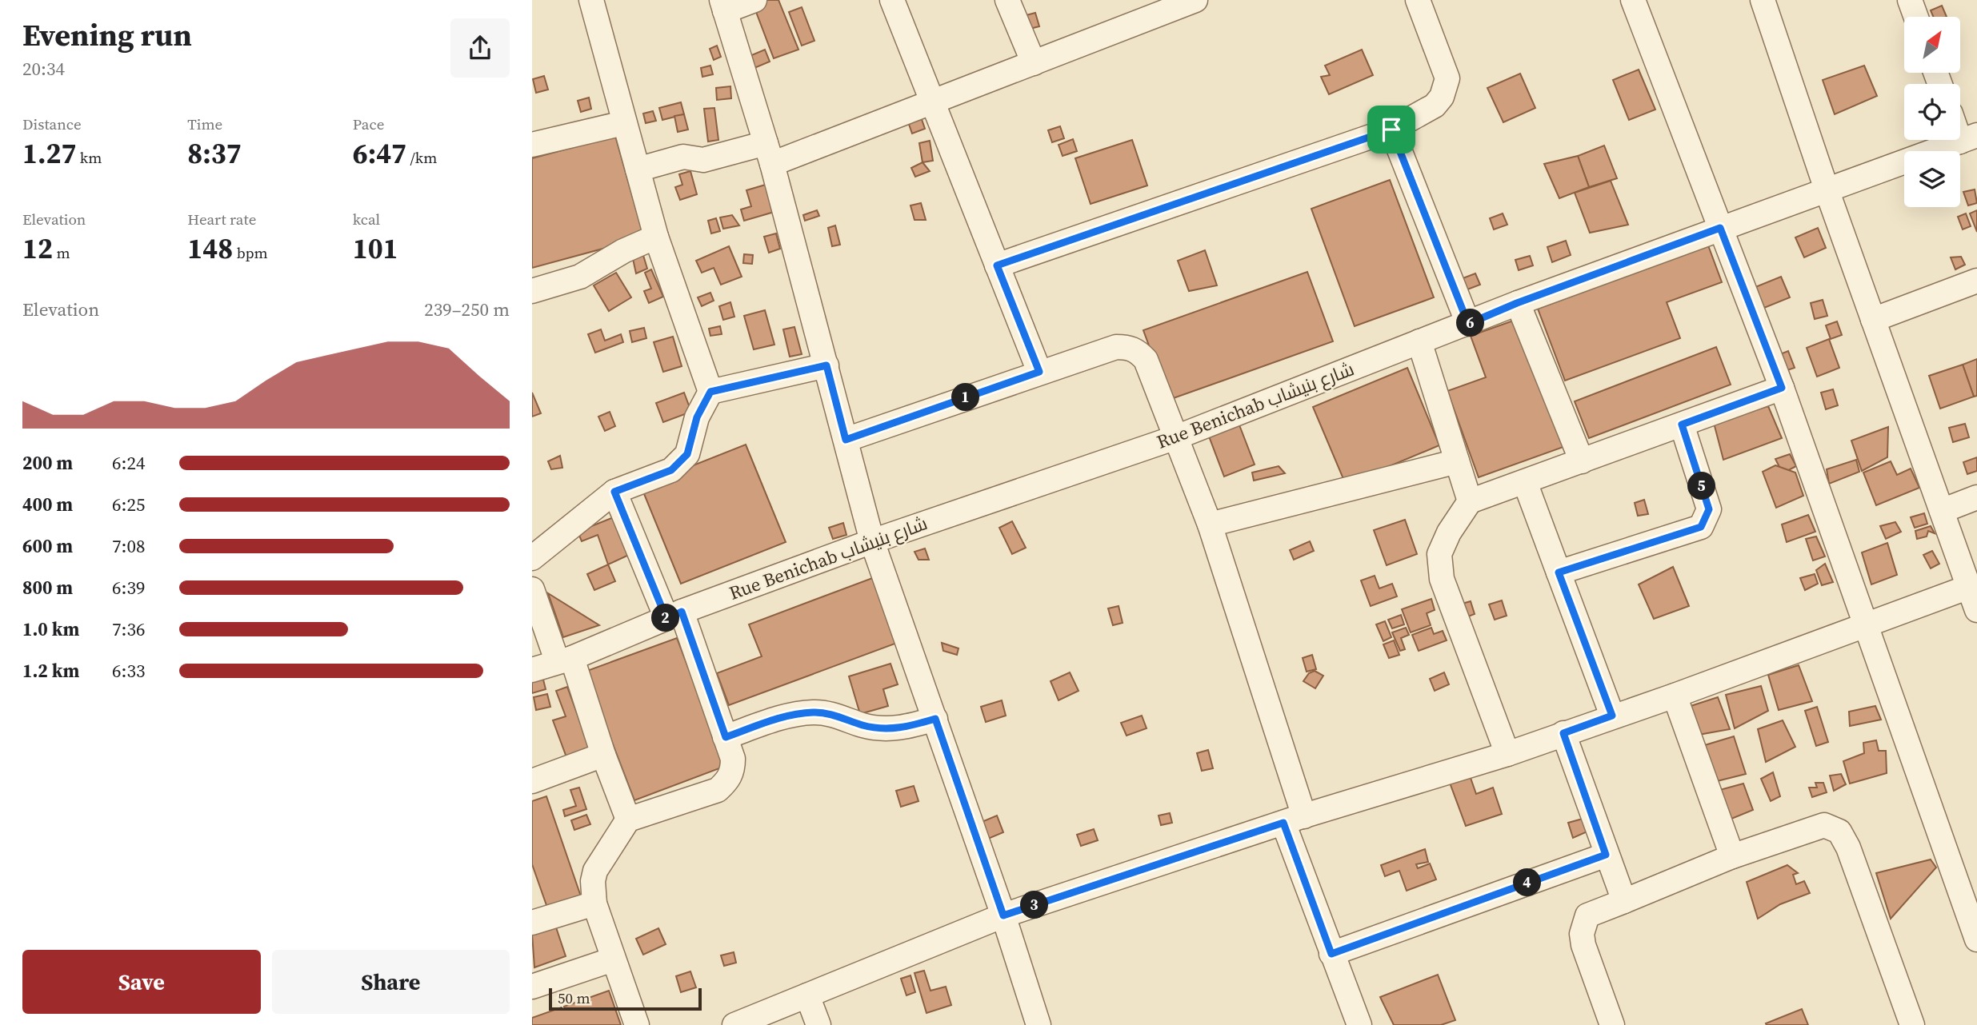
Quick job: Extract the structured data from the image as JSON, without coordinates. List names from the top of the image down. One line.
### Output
{"streets":{"street":["Rue Benichab شارع بنيشاب"]},"scale_bar":"50 m","north":"top right","page":{"heading":["Evening run","20:34"],"stats":[["Distance","1.27 km"],["Time","8:37"],["Pace","6:47 /km"],["Elevation","12 m"],["Heart rate","148 bpm"],["kcal","101"]],"chart":["Elevation","239–250 m"],"pins":["6","1","5","2","4","3"],"list":[{"name":"200 m","note":"6:24"},{"name":"400 m","note":"6:25"},{"name":"600 m","note":"7:08"},{"name":"800 m","note":"6:39"},{"name":"1.0 km","note":"7:36"},{"name":"1.2 km","note":"6:33"}],"buttons":["Save","Share"],"scale":"50 m"}}
